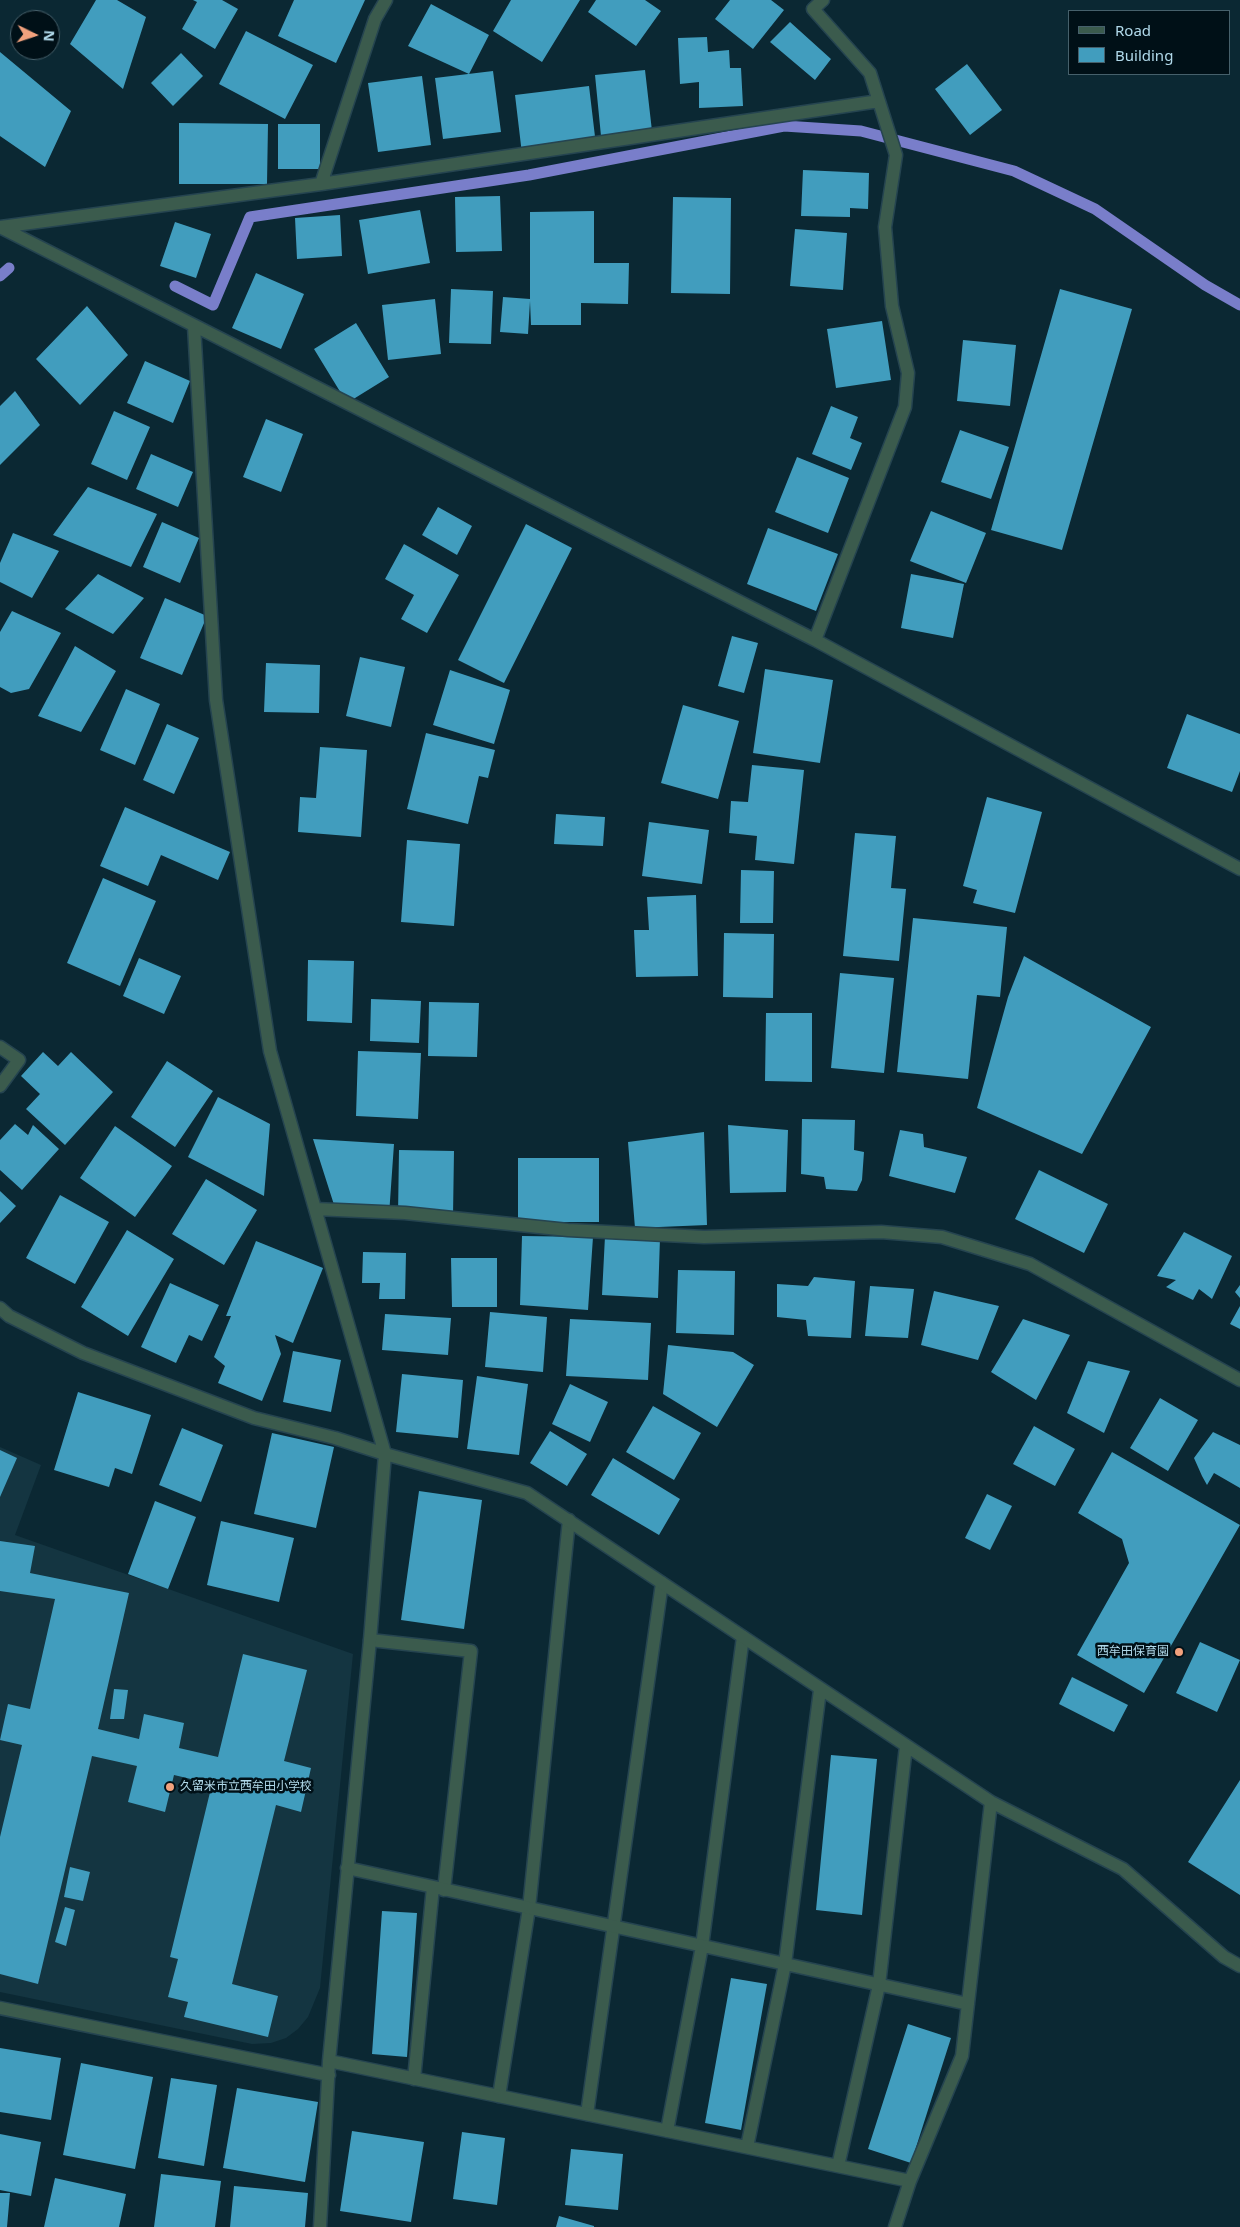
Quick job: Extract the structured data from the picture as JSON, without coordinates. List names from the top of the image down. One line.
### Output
{"places":["西牟田保育園","久留米市立西牟田小学校"],"legend":["Road","Building"],"north":"right"}
